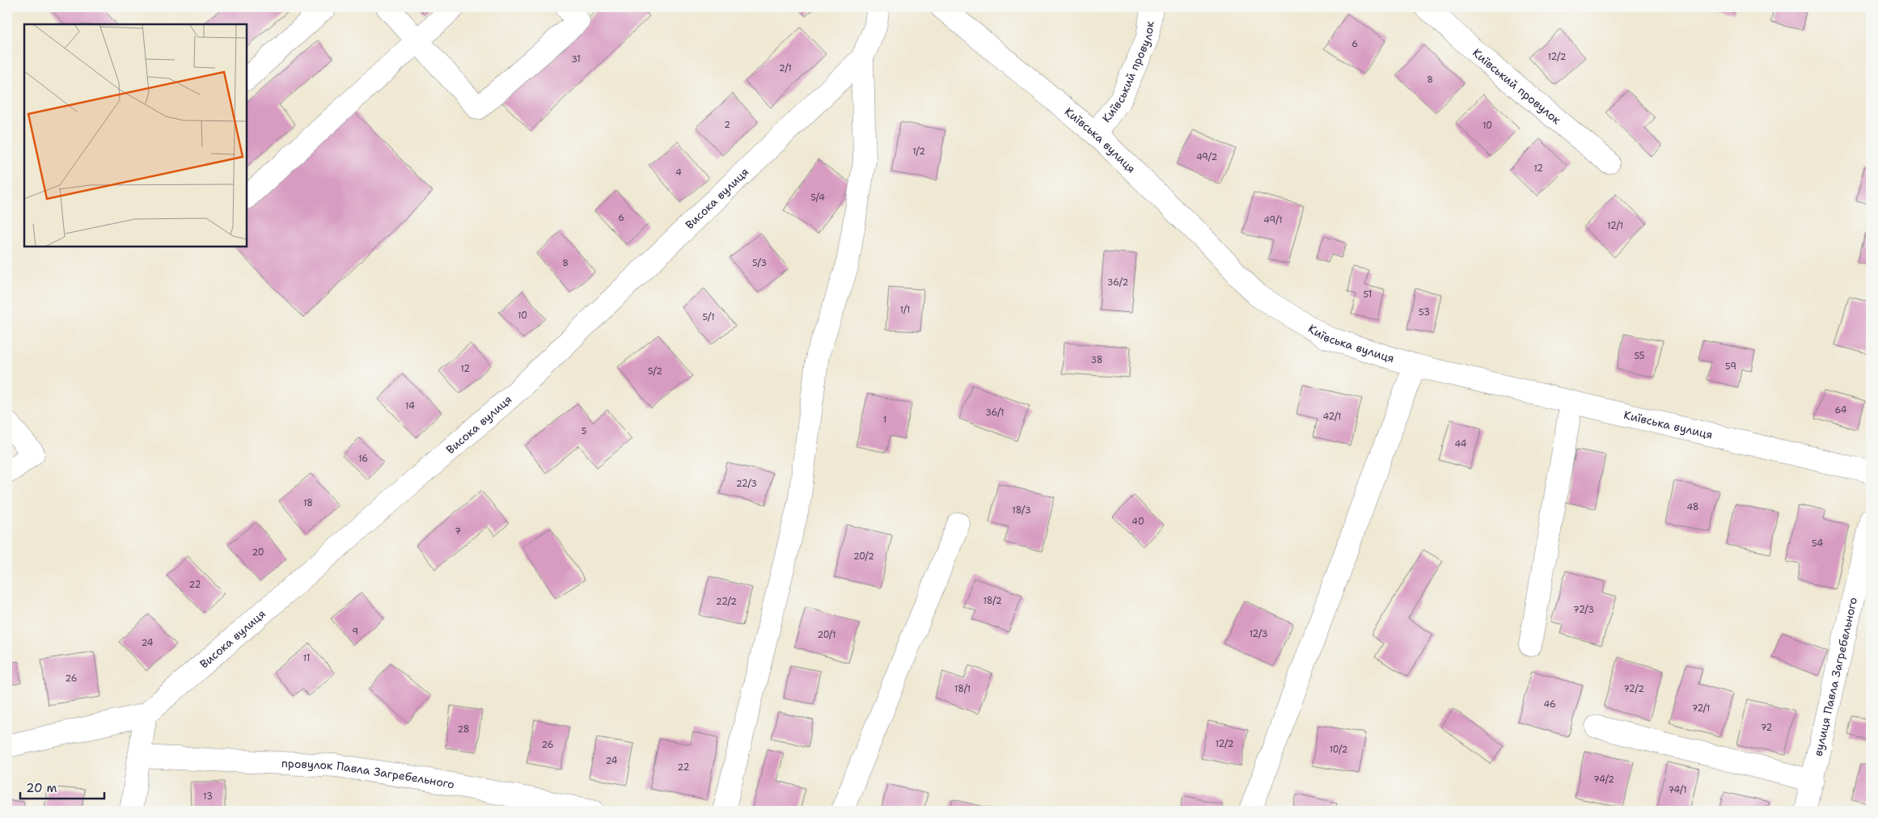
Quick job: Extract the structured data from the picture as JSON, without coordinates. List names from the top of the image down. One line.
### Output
{"streets":{"street":["Київський провулок","Київська вулиця","Висока вулиця","вулиця Павла Загребельного","провулок Павла Загребельного"]},"crossings":[["Київський провулок","Київська вулиця"]],"house_numbers":["6","12/2","31","2/1","8","2","10","1/2","49/2","12","4","5/4","6","49/1","12/1","8","5/3","36/2","51","1/1","53","10","5/1","55","38","59","12","5/2","14","64","36/1","42/1","1","5","44","16","22/3","18","48","18/3","40","7","54","20","20/2","22","18/2","22/2","72/3","9","12/3","20/1","24","11","26","18/1","72/2","46","72/1","72","28","12/2","26","10/2","24","22","74/2","74/1","13"],"scale_bar":"20 m"}
